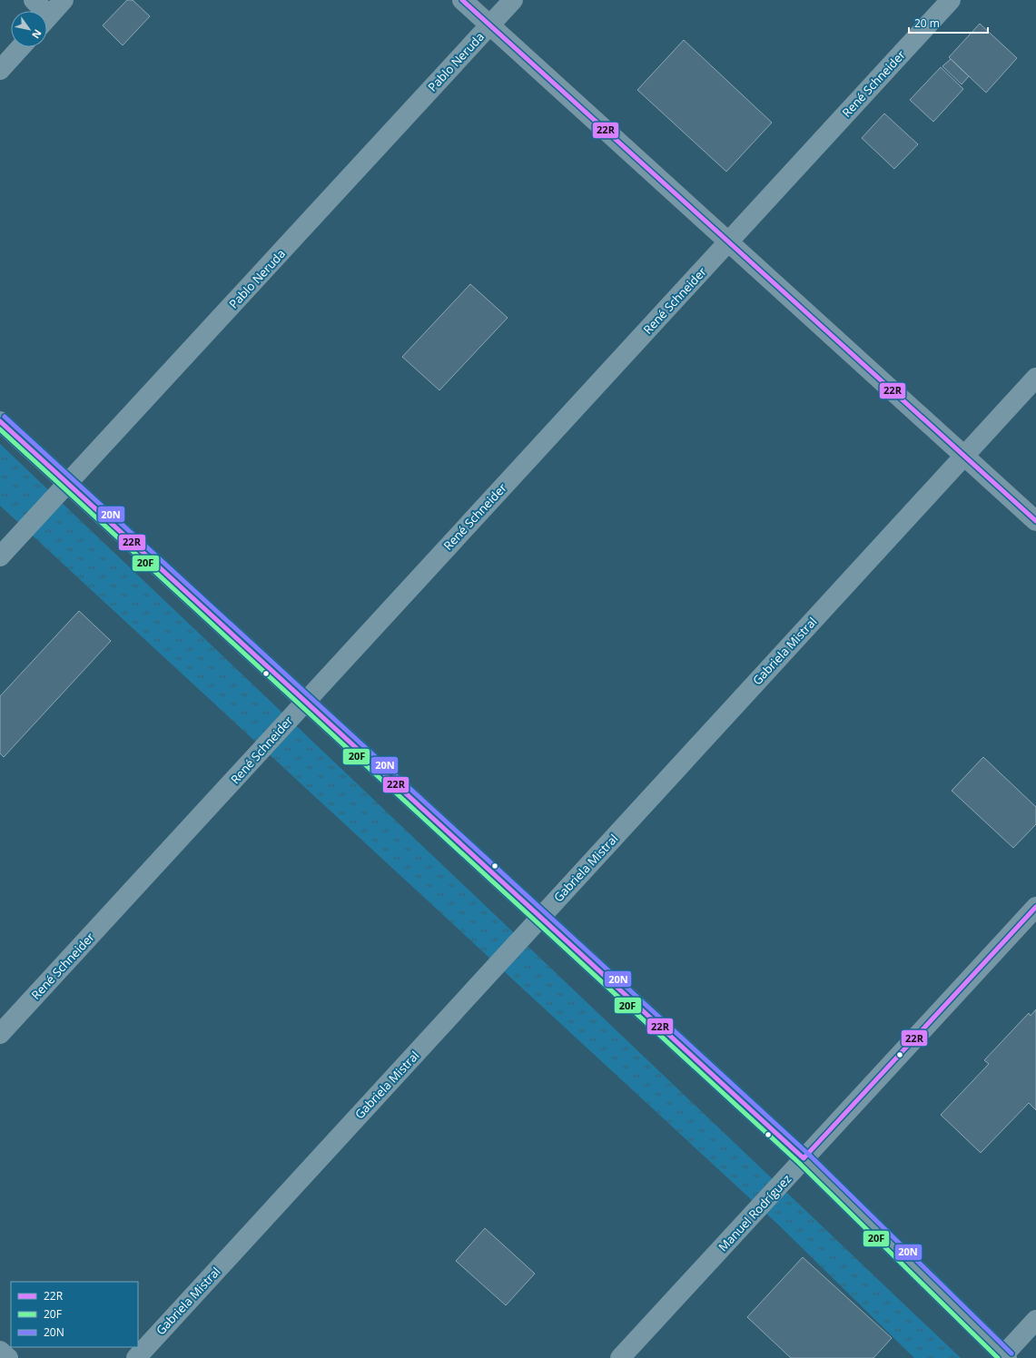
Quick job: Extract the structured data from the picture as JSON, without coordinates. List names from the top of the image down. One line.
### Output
{"streets":{"street":["Pablo Neruda","René Schneider","Gabriela Mistral","Manuel Rodríguez"]},"lines":["transit line 22R","transit line 20N","transit line 20F"],"legend":["22R","20F","20N"],"scale_bar":"20 m","north":"bottom right"}
